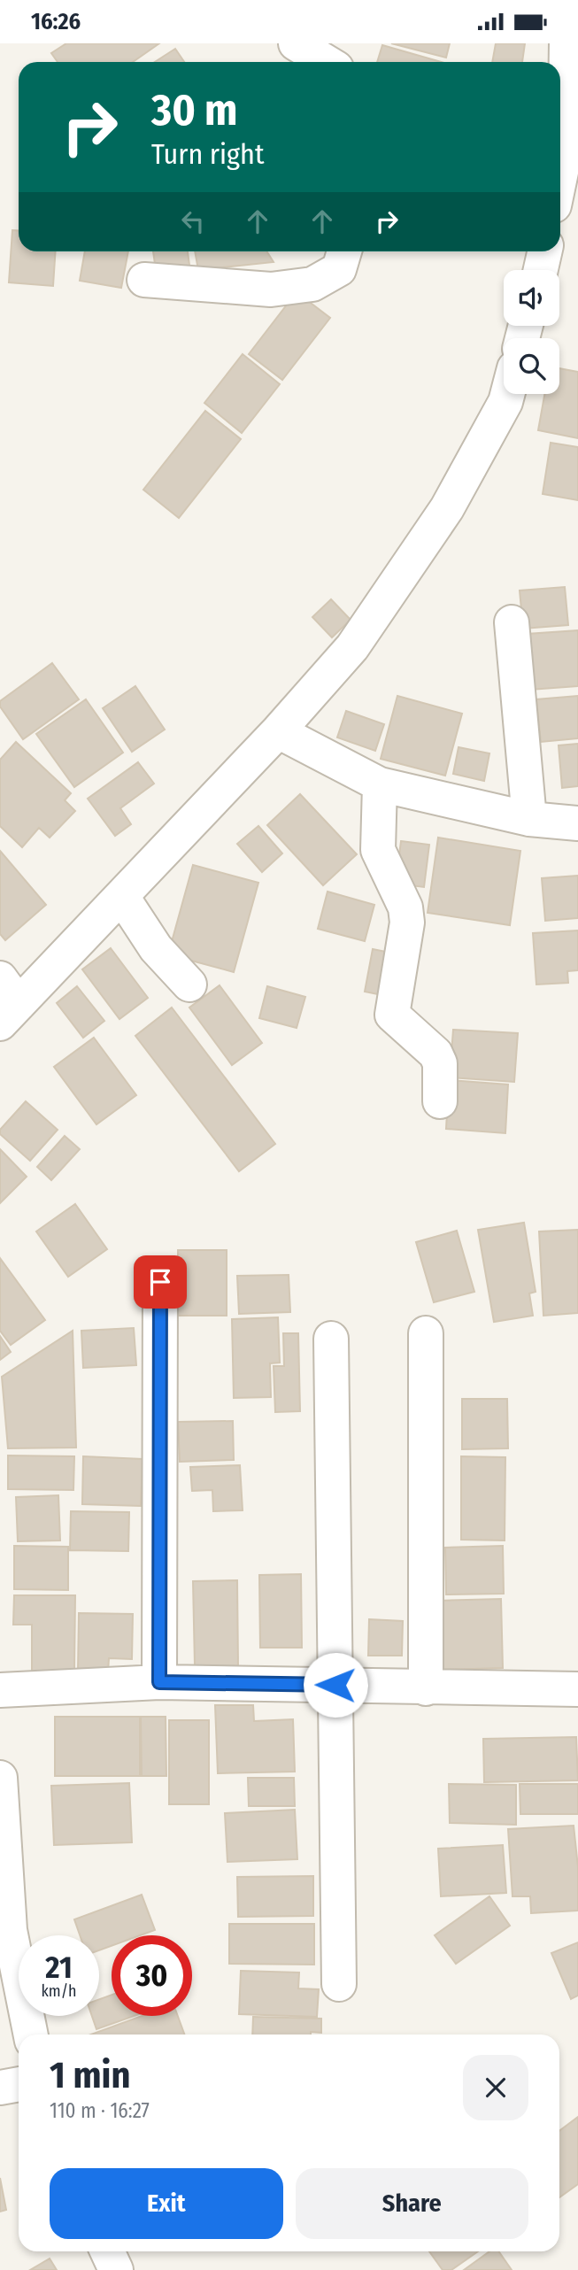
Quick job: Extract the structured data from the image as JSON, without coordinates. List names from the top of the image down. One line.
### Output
{"page":{"status":"16:26","turn":["30 m","Turn right"],"speed":"21 km/h","limit":"30","heading":["1 min","110 m · 16:27"],"buttons":["Exit","Share"]}}
